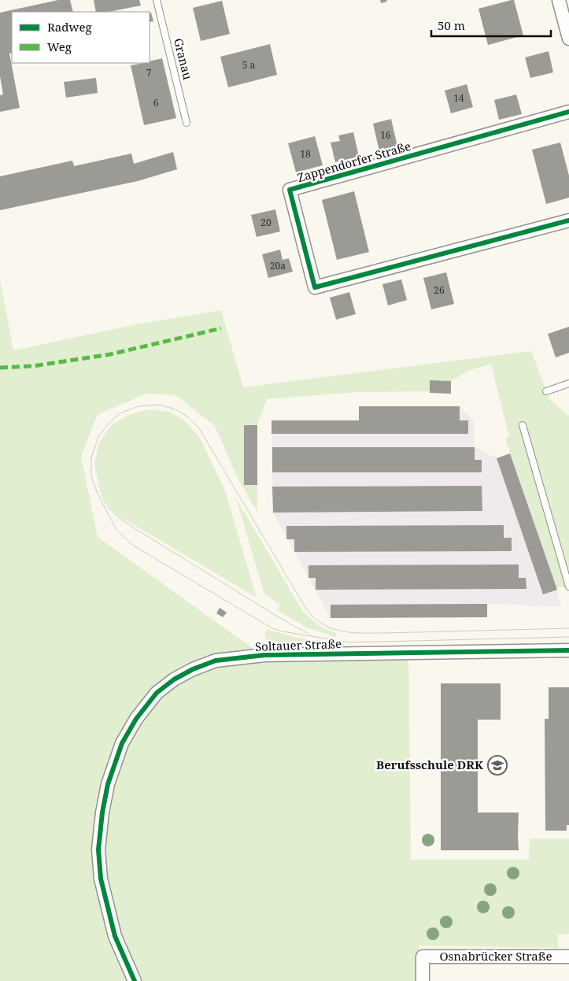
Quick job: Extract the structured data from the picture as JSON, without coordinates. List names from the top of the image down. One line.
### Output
{"streets":{"street":["Zappendorfer Straße","Soltauer Straße","Osnabrücker Straße"],"lane":["Granau"]},"places":{"school or university":["Berufsschule DRK"]},"house_numbers":["5 a","7","14","6","16","18","20","20a","26"],"legend":["Radweg","Weg"],"scale_bar":"50 m"}
